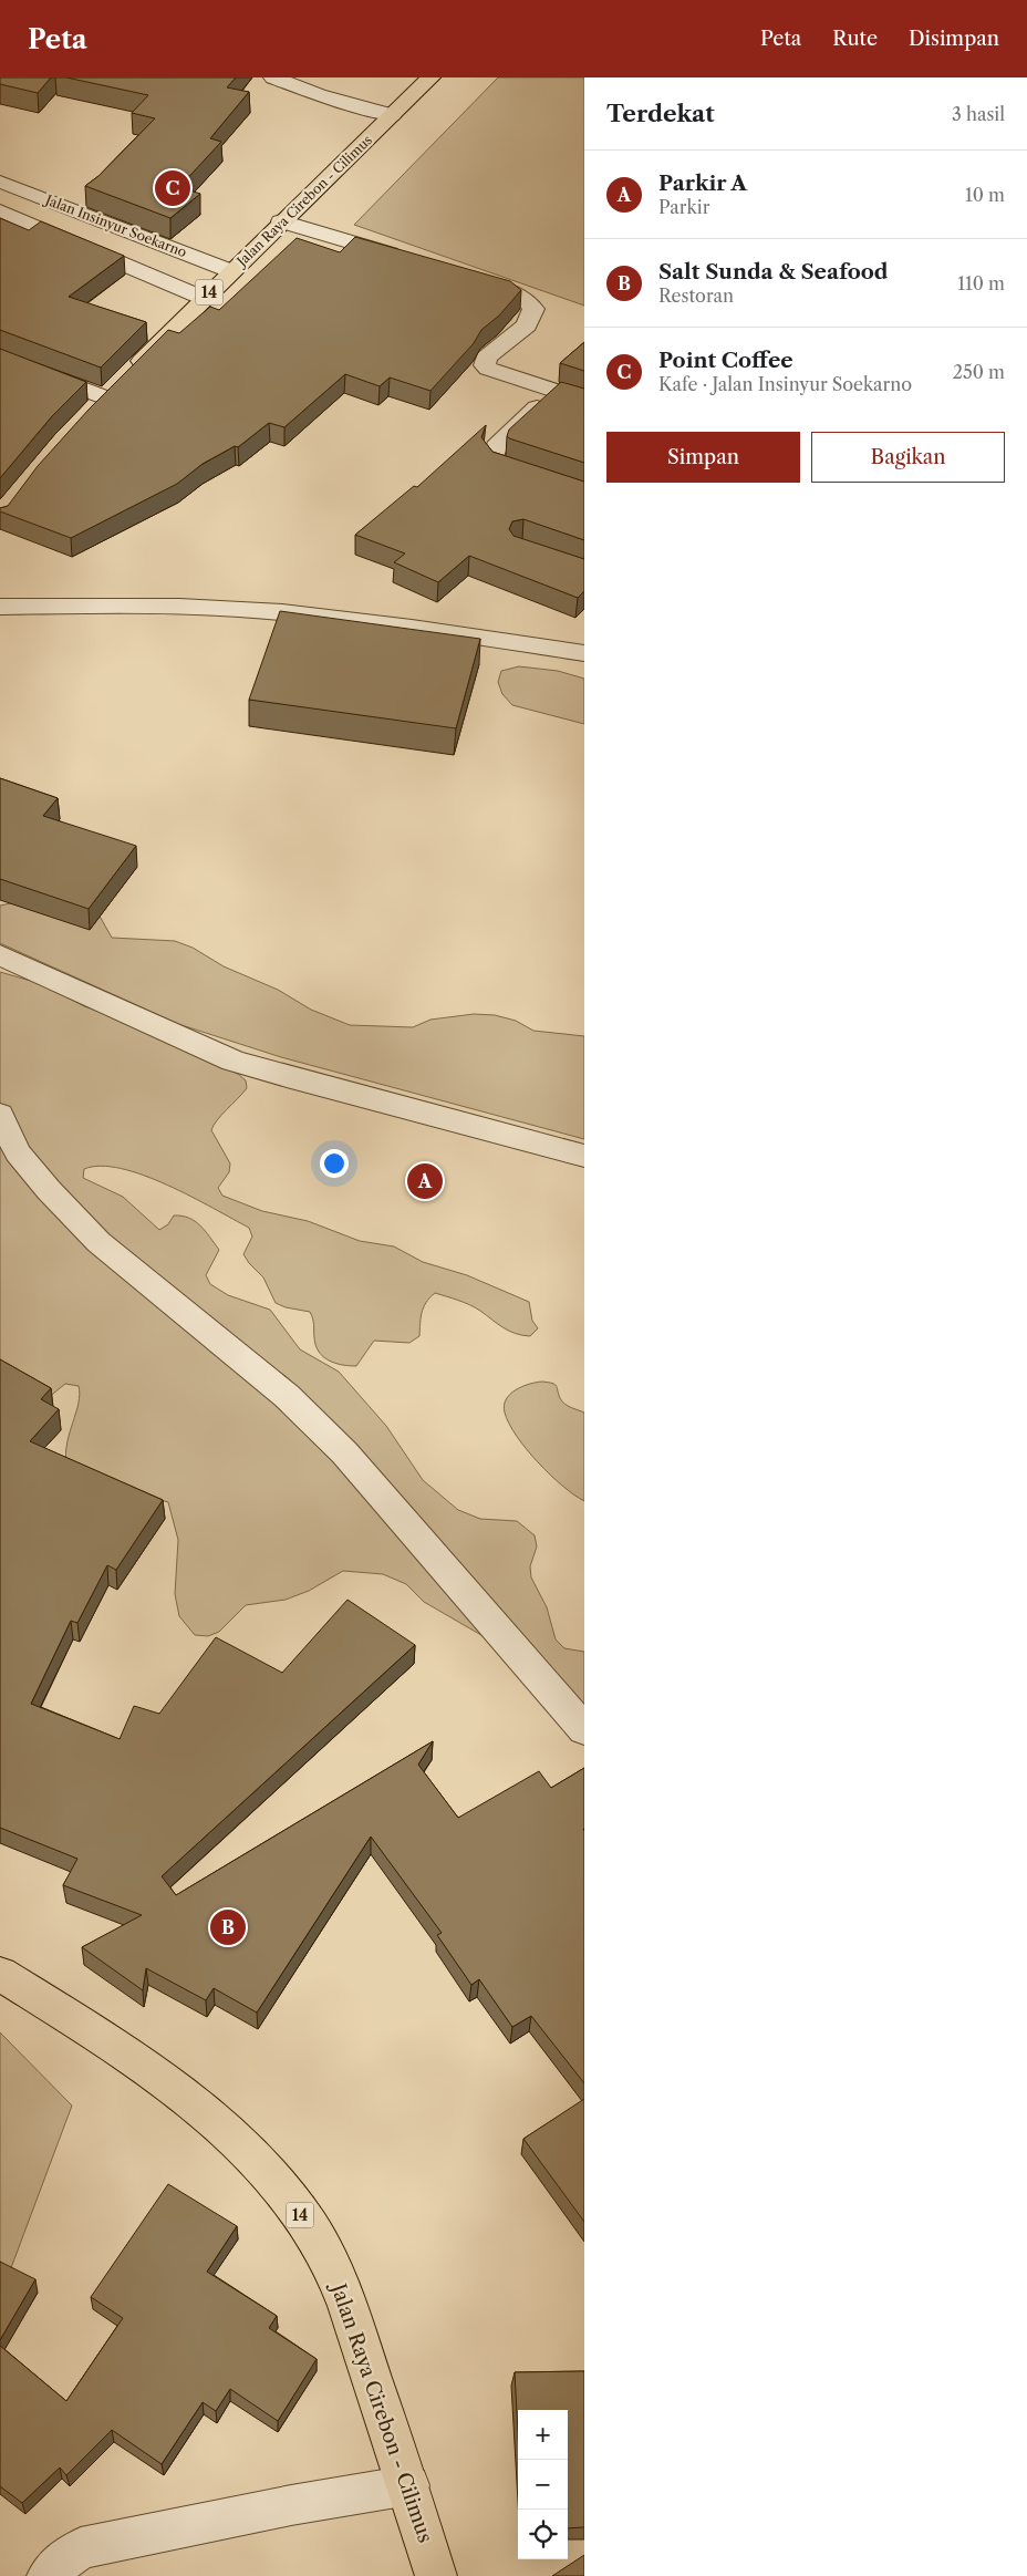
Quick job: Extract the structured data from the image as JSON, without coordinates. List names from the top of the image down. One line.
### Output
{"streets":{"highway":["Jalan Raya Cirebon - Cilimus","14"],"street":["Jalan Insinyur Soekarno"]},"crossings":[["Jalan Raya Cirebon - Cilimus","Jalan Insinyur Soekarno"]],"page":{"header":"Peta","nav":["Peta","Rute","Disimpan"],"heading":["Terdekat","3 hasil"],"list":[{"mark":"A","name":"Parkir A","note":"Parkir","value":"10 m"},{"mark":"B","name":"Salt Sunda & Seafood","note":"Restoran","value":"110 m"},{"mark":"C","name":"Point Coffee","note":"Kafe · Jalan Insinyur Soekarno","value":"250 m"}],"pins":["C","A","B"],"buttons":["Simpan","Bagikan"],"map_buttons":["+","−"]}}
